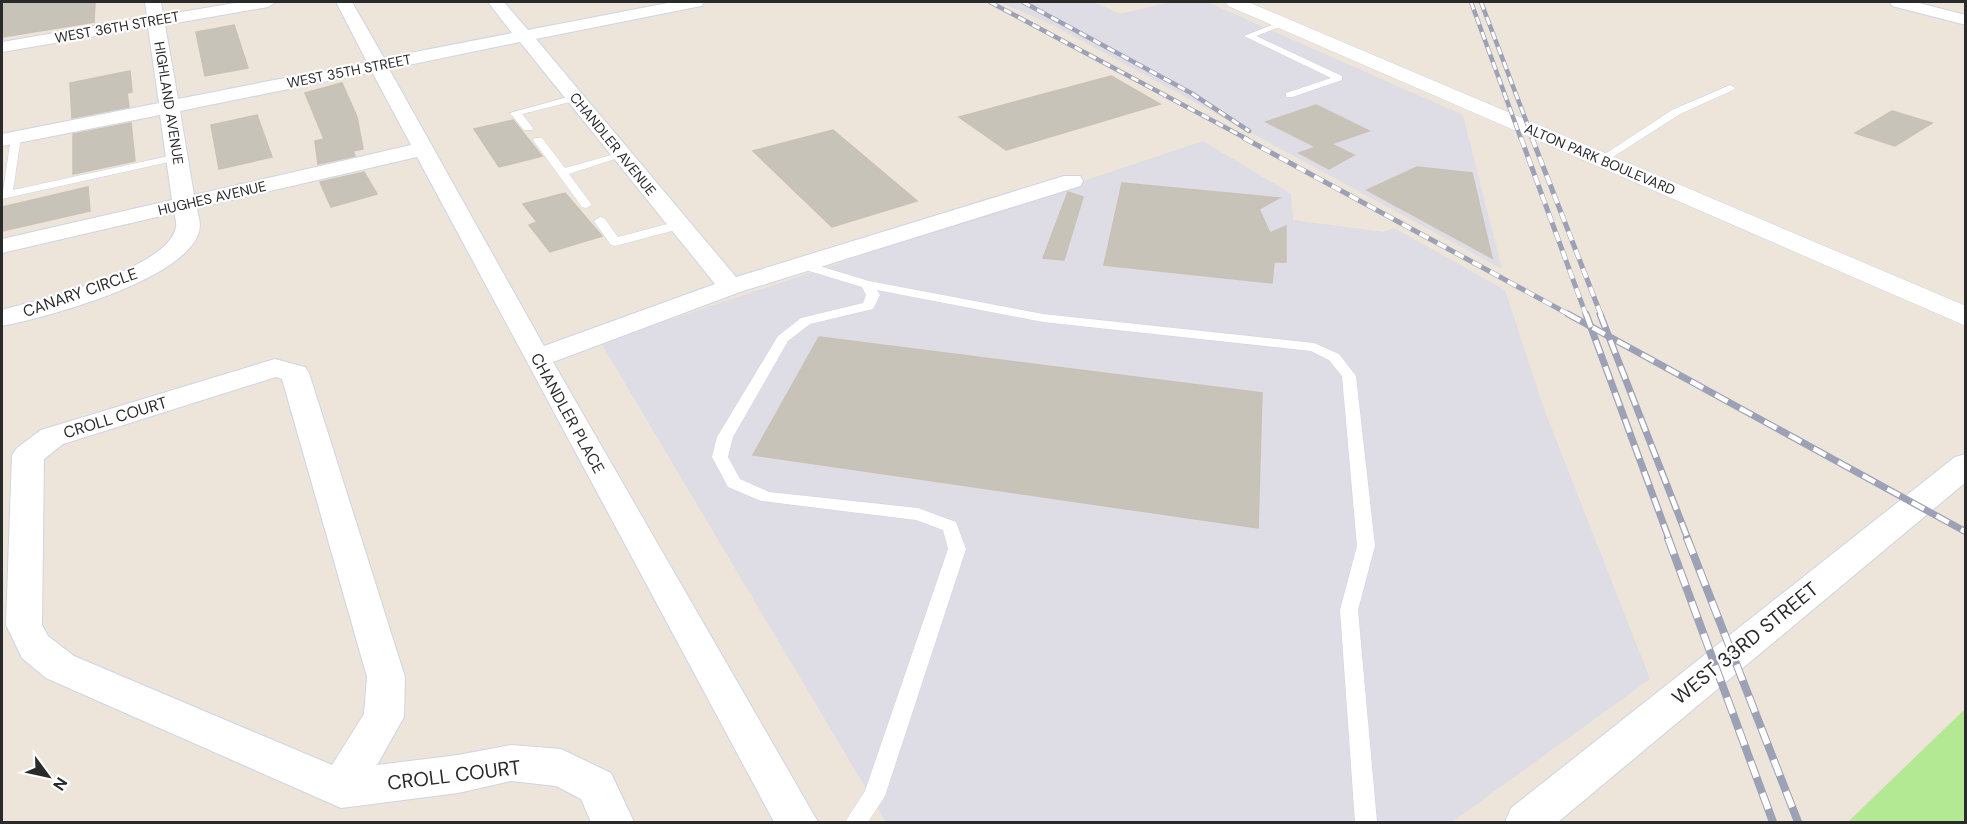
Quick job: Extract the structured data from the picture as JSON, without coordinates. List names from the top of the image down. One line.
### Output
{"streets":{"main road":["ALTON PARK BOULEVARD"],"street":["WEST 36TH STREET","WEST 35TH STREET","HIGHLAND AVENUE","CHANDLER AVENUE","HUGHES AVENUE","CANARY CIRCLE","CHANDLER PLACE","CROLL COURT","WEST 33RD STREET"]},"crossings":[["WEST 36TH STREET","HIGHLAND AVENUE"],["WEST 35TH STREET","HIGHLAND AVENUE"],["WEST 35TH STREET","CHANDLER AVENUE"],["WEST 35TH STREET","CHANDLER PLACE"],["HIGHLAND AVENUE","HUGHES AVENUE"],["HIGHLAND AVENUE","CANARY CIRCLE"],["HUGHES AVENUE","CANARY CIRCLE"],["HUGHES AVENUE","CHANDLER PLACE"]],"north":"bottom right"}
